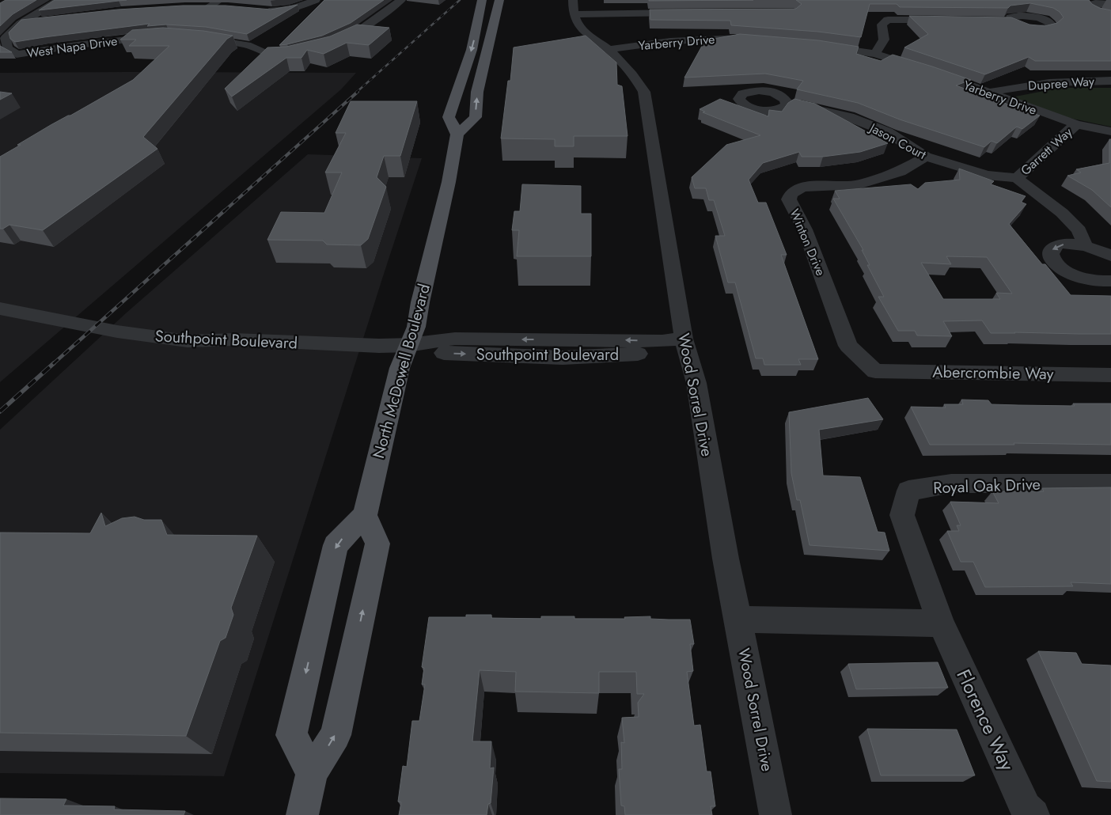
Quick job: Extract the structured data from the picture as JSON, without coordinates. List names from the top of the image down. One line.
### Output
{"streets":{"main road":["North McDowell Boulevard"],"street":["Yarberry Drive","West Napa Drive","Dupree Way","Jason Court","Garrett Way","Winton Drive","Southpoint Boulevard","Abercrombie Way","Wood Sorrel Drive","Royal Oak Drive","Florence Way"]},"crossings":[["Yarberry Drive","Dupree Way"],["Yarberry Drive","Garrett Way"],["Yarberry Drive","Wood Sorrel Drive"],["Jason Court","Garrett Way"],["Jason Court","Winton Drive"],["Winton Drive","Abercrombie Way"],["Southpoint Boulevard","North McDowell Boulevard"],["Southpoint Boulevard","Wood Sorrel Drive"],["Royal Oak Drive","Florence Way"]]}
